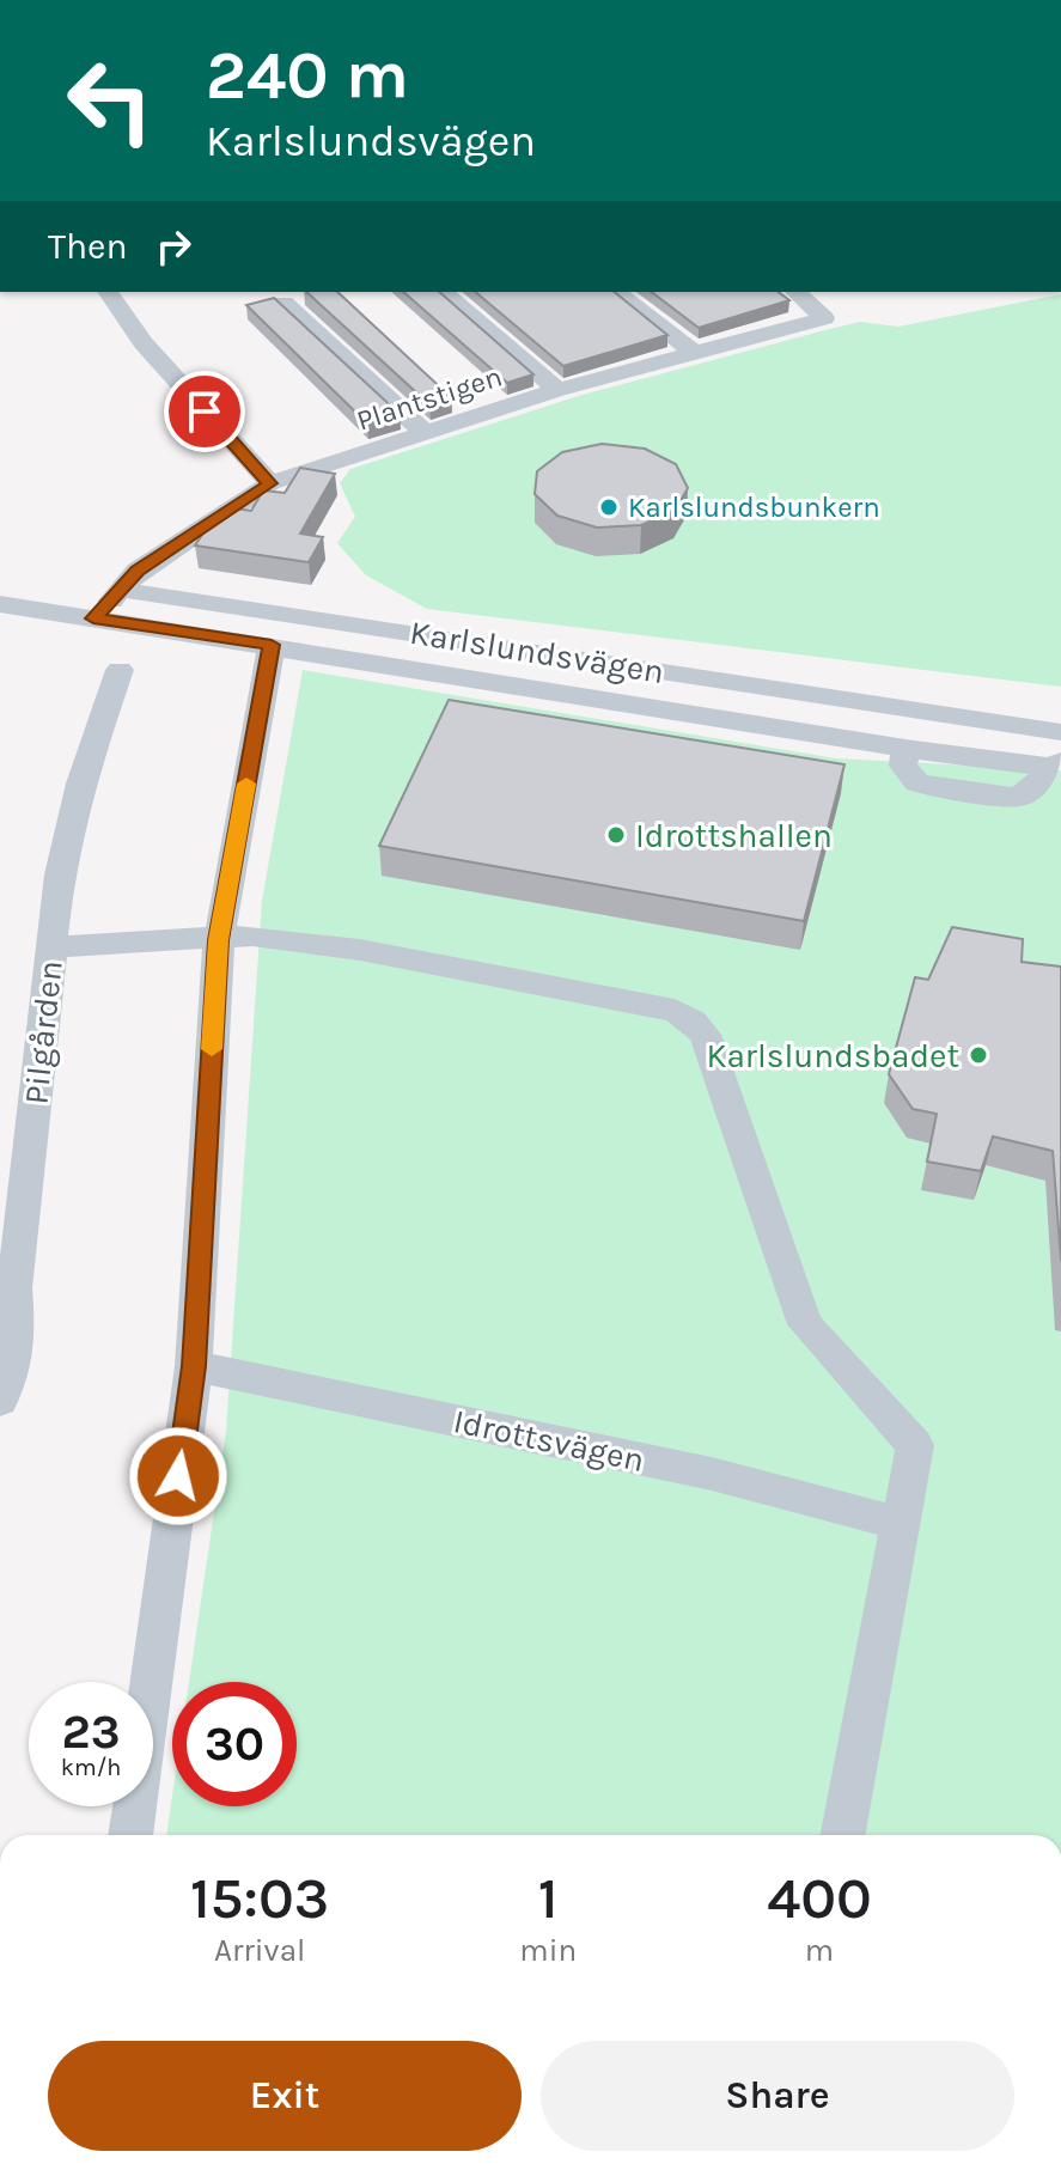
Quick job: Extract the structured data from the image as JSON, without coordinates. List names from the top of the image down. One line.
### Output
{"streets":{"street":["Plantstigen","Karlslundsvägen","Pilgården","Idrottsvägen"]},"crossings":[["Plantstigen","Karlslundsvägen"]],"places":["Karlslundsbunkern","Idrottshallen","Karlslundsbadet"],"page":{"turn":["240 m","Karlslundsvägen"],"then":"Then","speed":"23 km/h","limit":"30","eta":["15:03","Arrival","1","min","400","m"],"buttons":["Exit","Share"]}}
